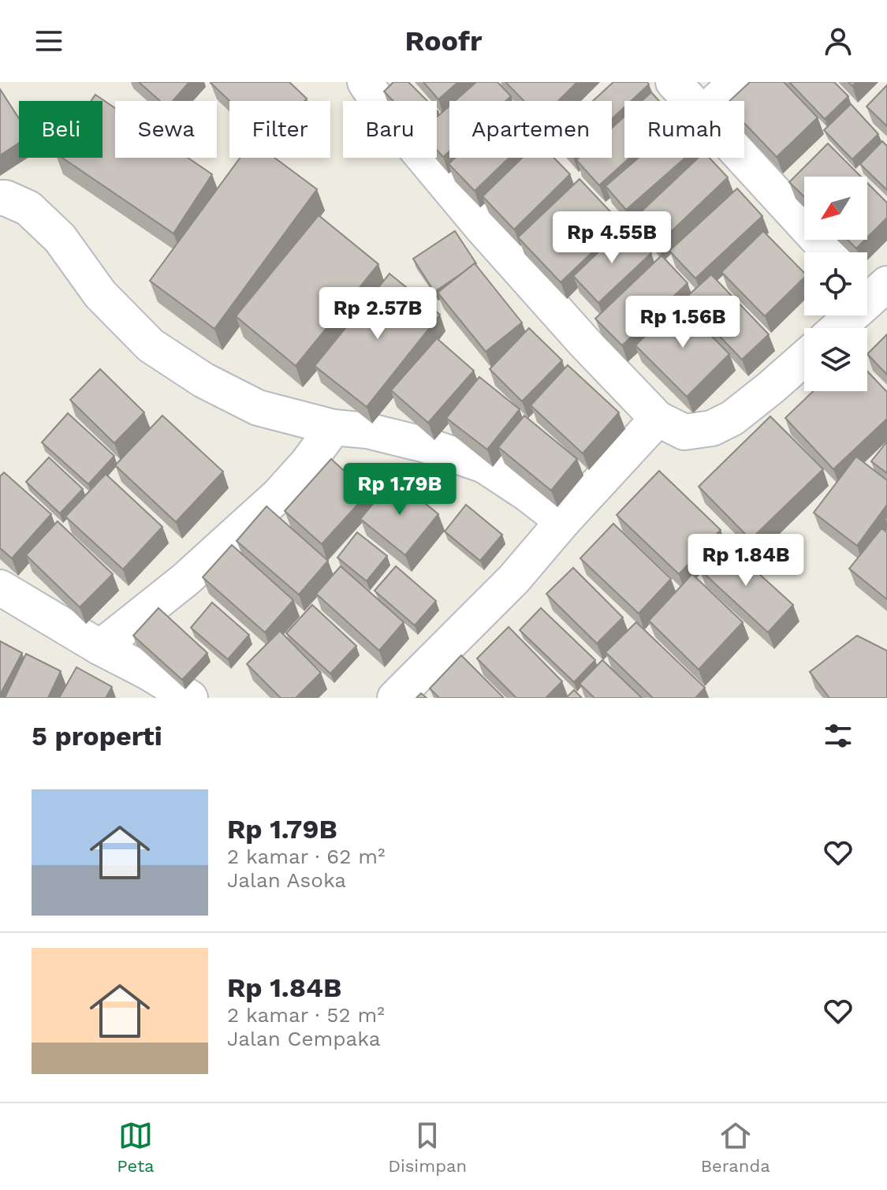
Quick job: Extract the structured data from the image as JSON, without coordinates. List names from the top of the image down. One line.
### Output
{"north":"bottom left","page":{"header":"Roofr","chip":["Beli","Sewa","Filter","Baru","Apartemen","Rumah"],"price":["Rp 4.55B","Rp 2.57B","Rp 1.56B","Rp 1.79B","Rp 1.84B"],"heading":"5 properti","list":[{"name":"Rp 1.79B","note":"2 kamar · 62 m² · Jalan Asoka"},{"name":"Rp 1.84B","note":"2 kamar · 52 m² · Jalan Cempaka"}],"tabs":["Peta","Disimpan","Beranda"]}}
